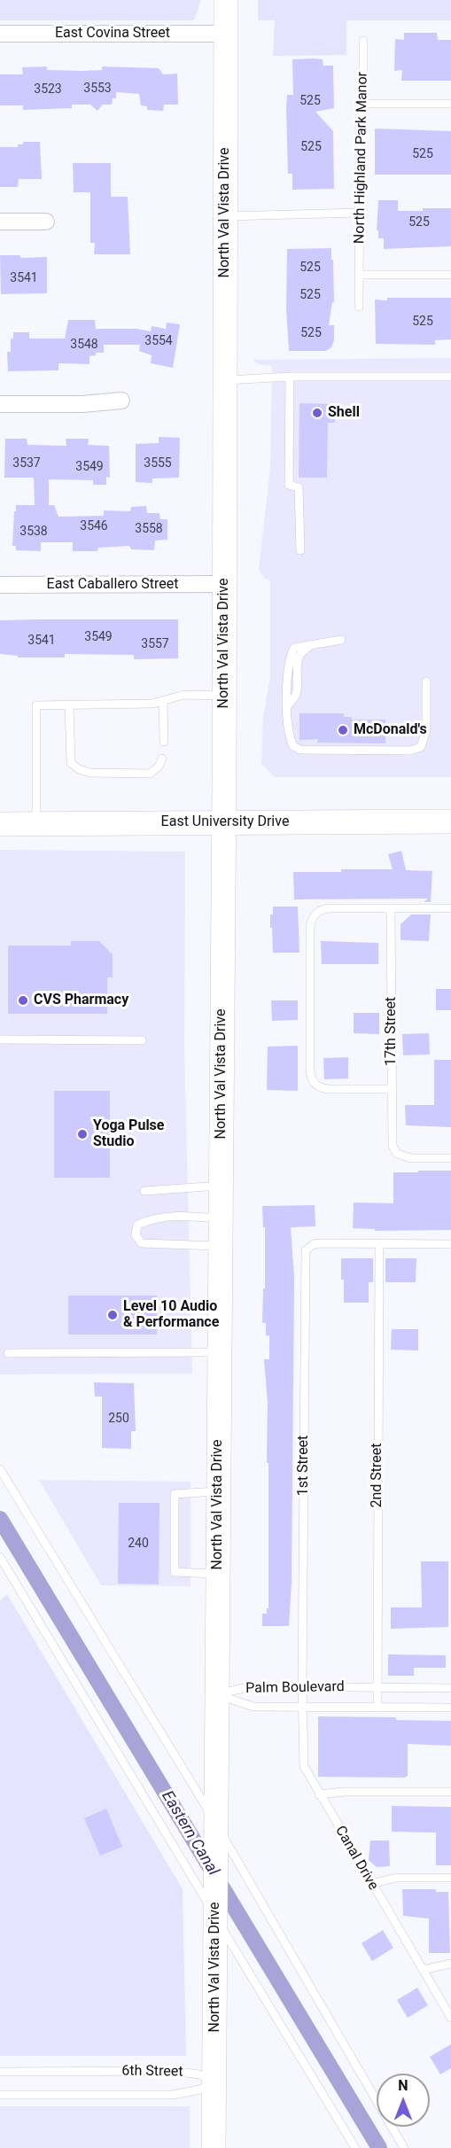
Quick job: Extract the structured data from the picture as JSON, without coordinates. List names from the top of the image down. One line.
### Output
{"streets":{"main road":["North Val Vista Drive","East University Drive"],"street":["East Covina Street","East Caballero Street"],"lane":["North Highland Park Manor","17th Street","1st Street","2nd Street","Palm Boulevard","Canal Drive","6th Street"]},"crossings":[["East Covina Street","North Val Vista Drive"],["North Val Vista Drive","East Caballero Street"],["North Val Vista Drive","East University Drive"],["North Val Vista Drive","Palm Boulevard"],["North Val Vista Drive","6th Street"],["1st Street","2nd Street"],["1st Street","Palm Boulevard"],["1st Street","Canal Drive"],["2nd Street","Palm Boulevard"],["Palm Boulevard","Canal Drive"]],"water":["Eastern Canal"],"places":["Shell","McDonald's","CVS Pharmacy","Yoga Pulse Studio","Level 10 Audio & Performance"],"house_numbers":["3553","3523","525","525","525","525","525","3541","525","525","525","3554","3548","3537","3555","3549","3546","3558","3538","3549","3541","3557","250","240"],"north":"top"}
